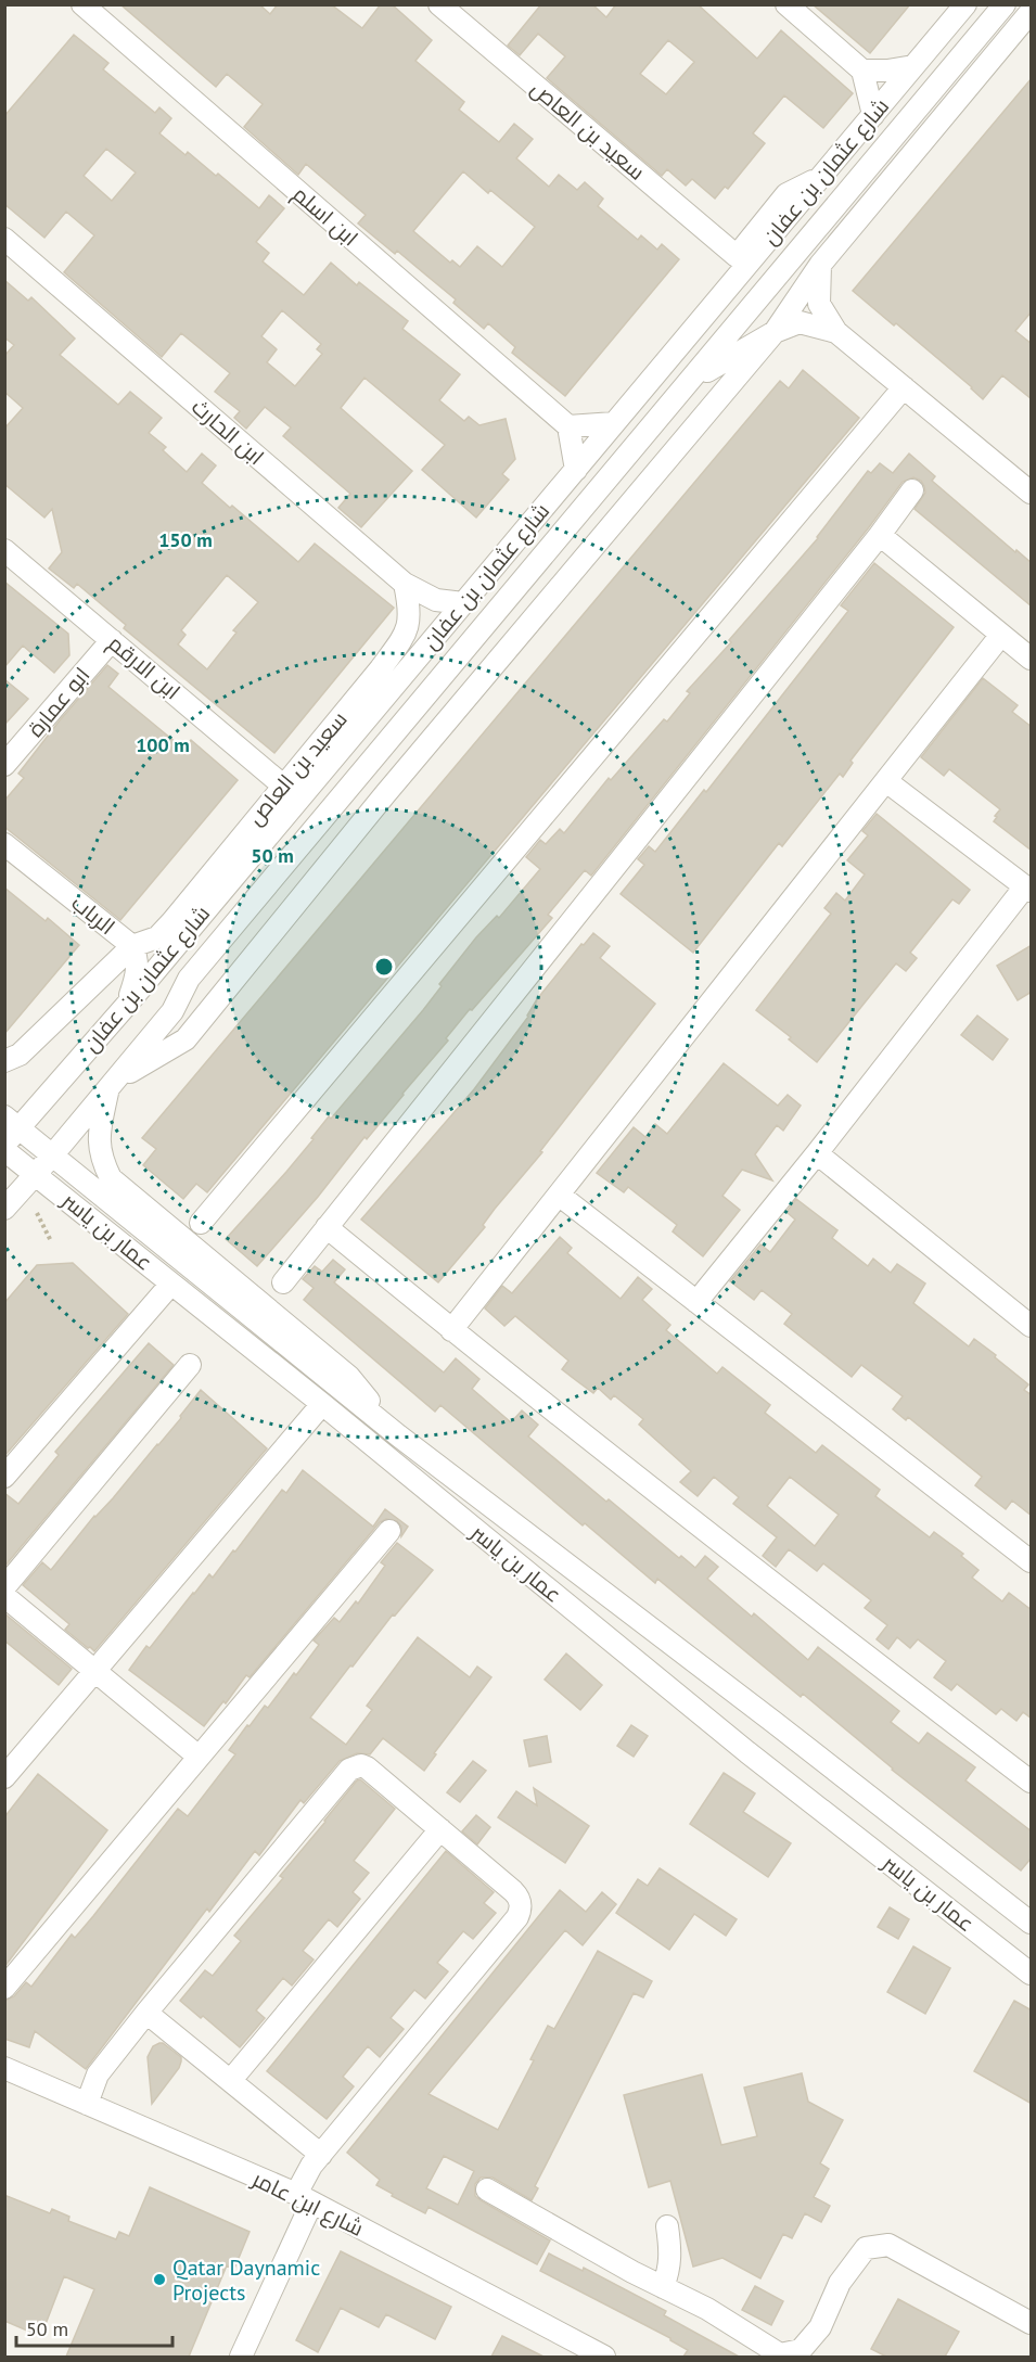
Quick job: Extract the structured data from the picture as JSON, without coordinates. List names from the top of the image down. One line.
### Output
{"streets":{"street":["سعيد بن العاص","شارع عثمان بن عفان","ابن اسلم","ابن الحارث","ابن الارقم","ابو عمارة","الرباب","عمار بن ياسر","شارع ابن عامر"]},"crossings":[["سعيد بن العاص","ابن الحارث"],["سعيد بن العاص","ابن الارقم"],["سعيد بن العاص","الرباب"],["شارع عثمان بن عفان","ابن الحارث"],["شارع عثمان بن عفان","الرباب"],["شارع عثمان بن عفان","عمار بن ياسر"],["ابن الارقم","ابو عمارة"]],"places":["Qatar Daynamic Projects"],"scale_bar":"50 m","rings":["150 m","100 m","50 m"]}
